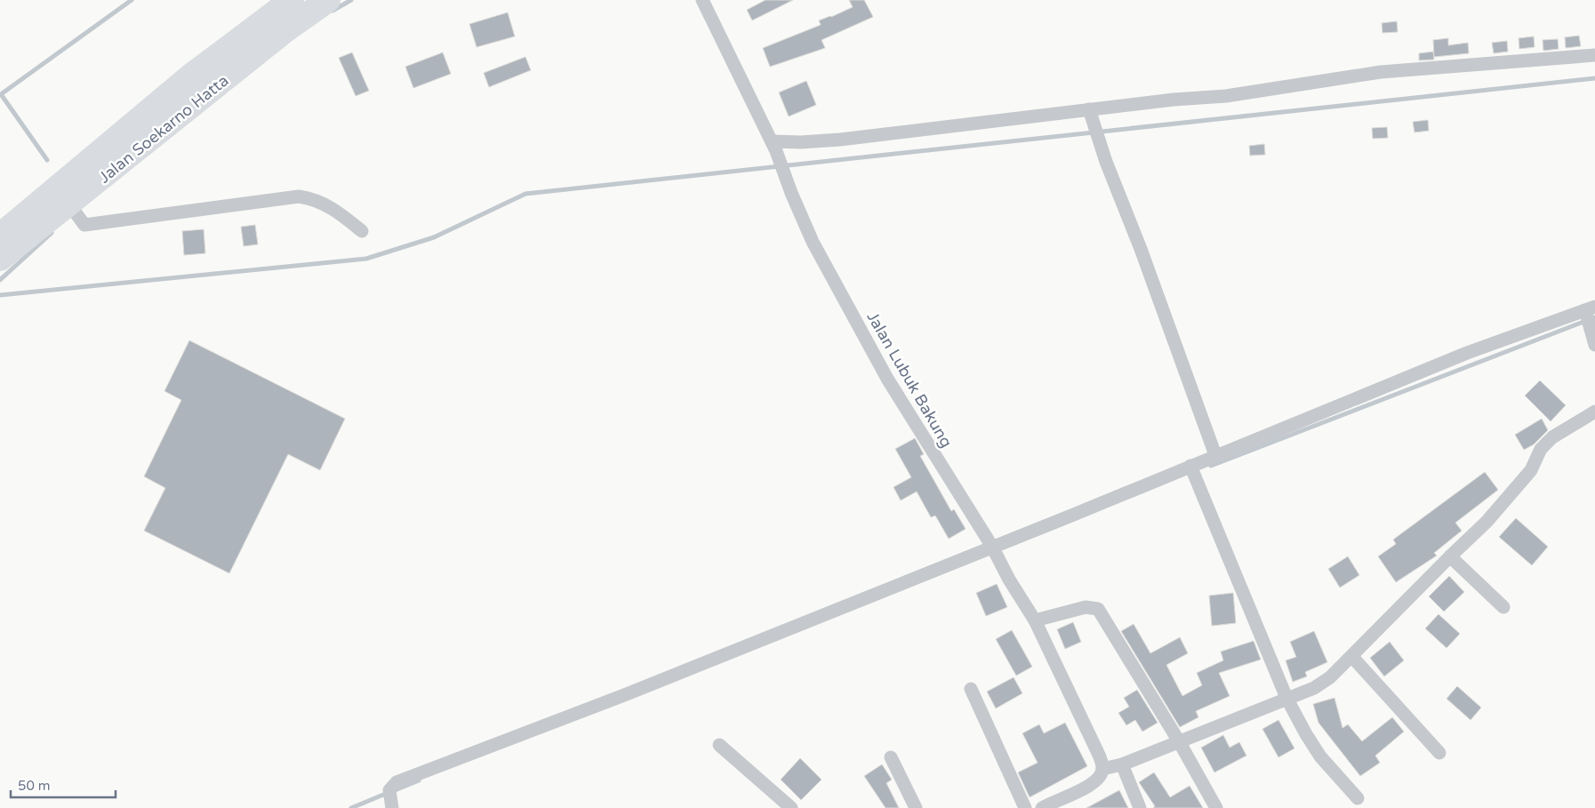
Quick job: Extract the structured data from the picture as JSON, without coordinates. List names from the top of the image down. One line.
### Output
{"streets":{"highway":["Jalan Soekarno Hatta"],"street":["Jalan Lubuk Bakung"]},"scale_bar":"50 m"}
